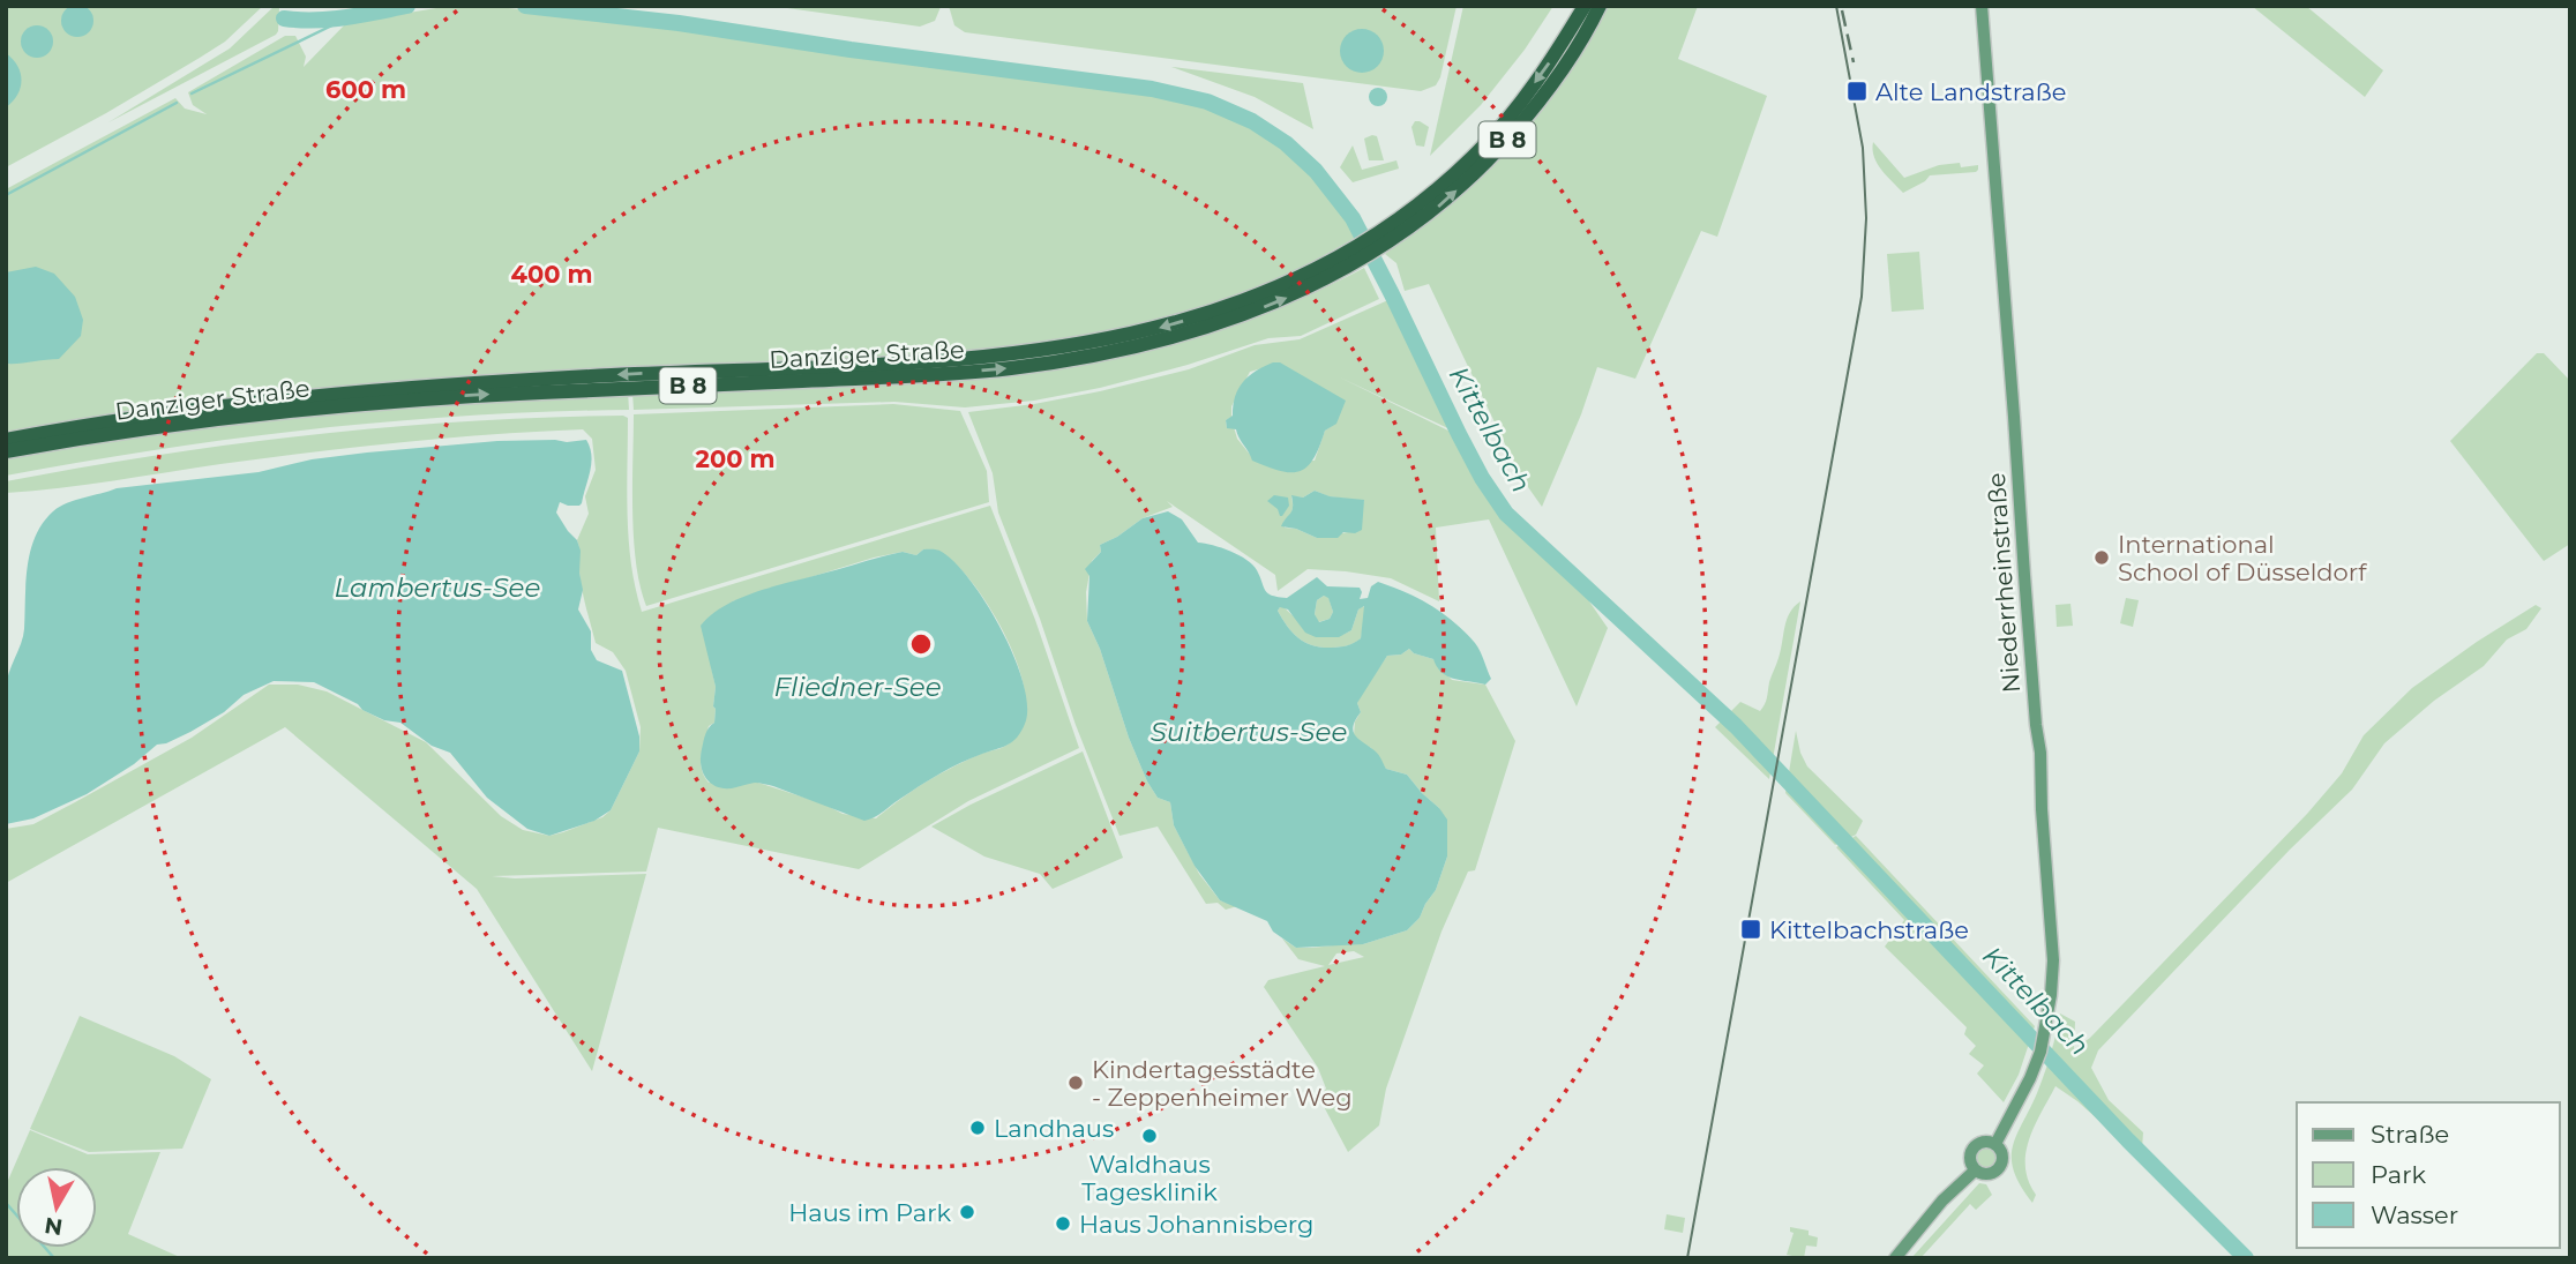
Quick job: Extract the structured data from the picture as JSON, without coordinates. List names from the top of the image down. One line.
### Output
{"streets":{"highway":["B 8","Danziger Straße"],"main road":["Niederrheinstraße"]},"water":["Kittelbach","Lambertus-See","Fliedner-See","Suitbertus-See"],"places":{"transit":["Alte Landstraße","Kittelbachstraße"],"other":["International School of Düsseldorf","Kindertagesstädte - Zeppenheimer Weg","Landhaus","Waldhaus Tagesklinik","Haus im Park","Haus Johannisberg"]},"legend":["Straße","Park","Wasser"],"north":"bottom","rings":["600 m","400 m","200 m"]}
